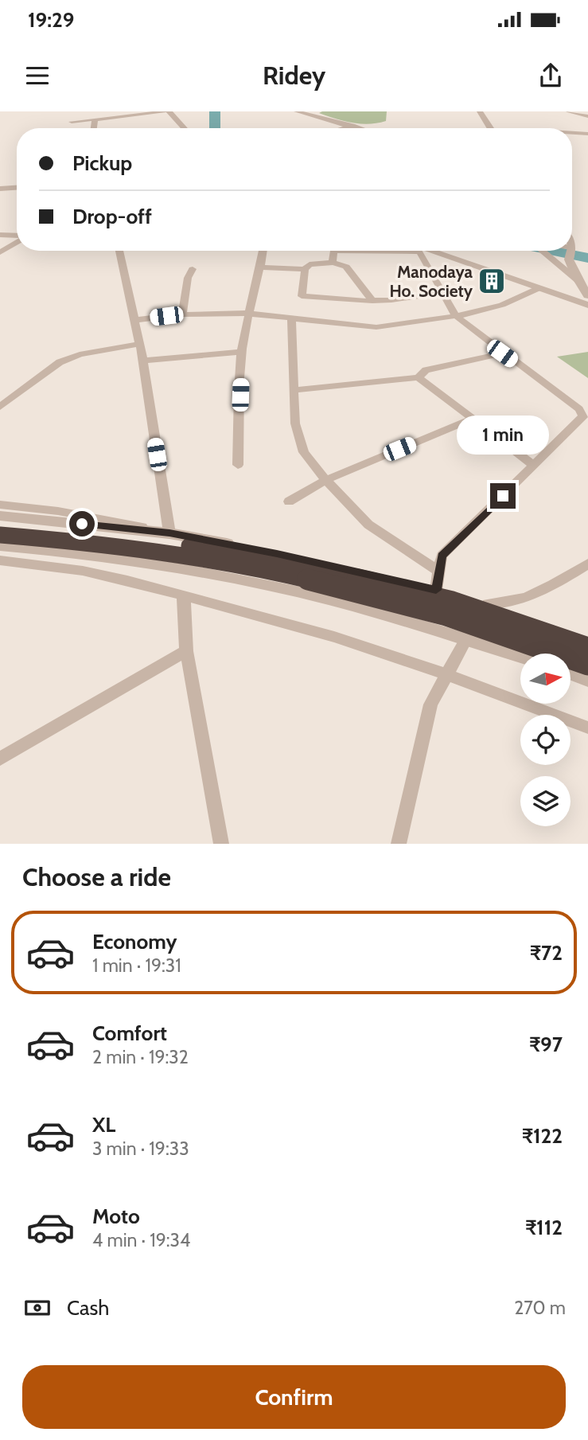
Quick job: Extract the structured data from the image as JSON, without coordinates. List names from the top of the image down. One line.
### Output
{"places":{"building":["Manodaya Ho. Society"]},"north":"right","page":{"status":"19:29","header":"Ridey","banner":["Pickup","Drop-off"],"bubble":"1 min","heading":"Choose a ride","list":[{"name":"Economy","note":"1 min · 19:31","value":"₹72"},{"name":"Comfort","note":"2 min · 19:32","value":"₹97"},{"name":"XL","note":"3 min · 19:33","value":"₹122"},{"name":"Moto","note":"4 min · 19:34","value":"₹112"}],"pay":["Cash","270 m"],"buttons":"Confirm"}}
